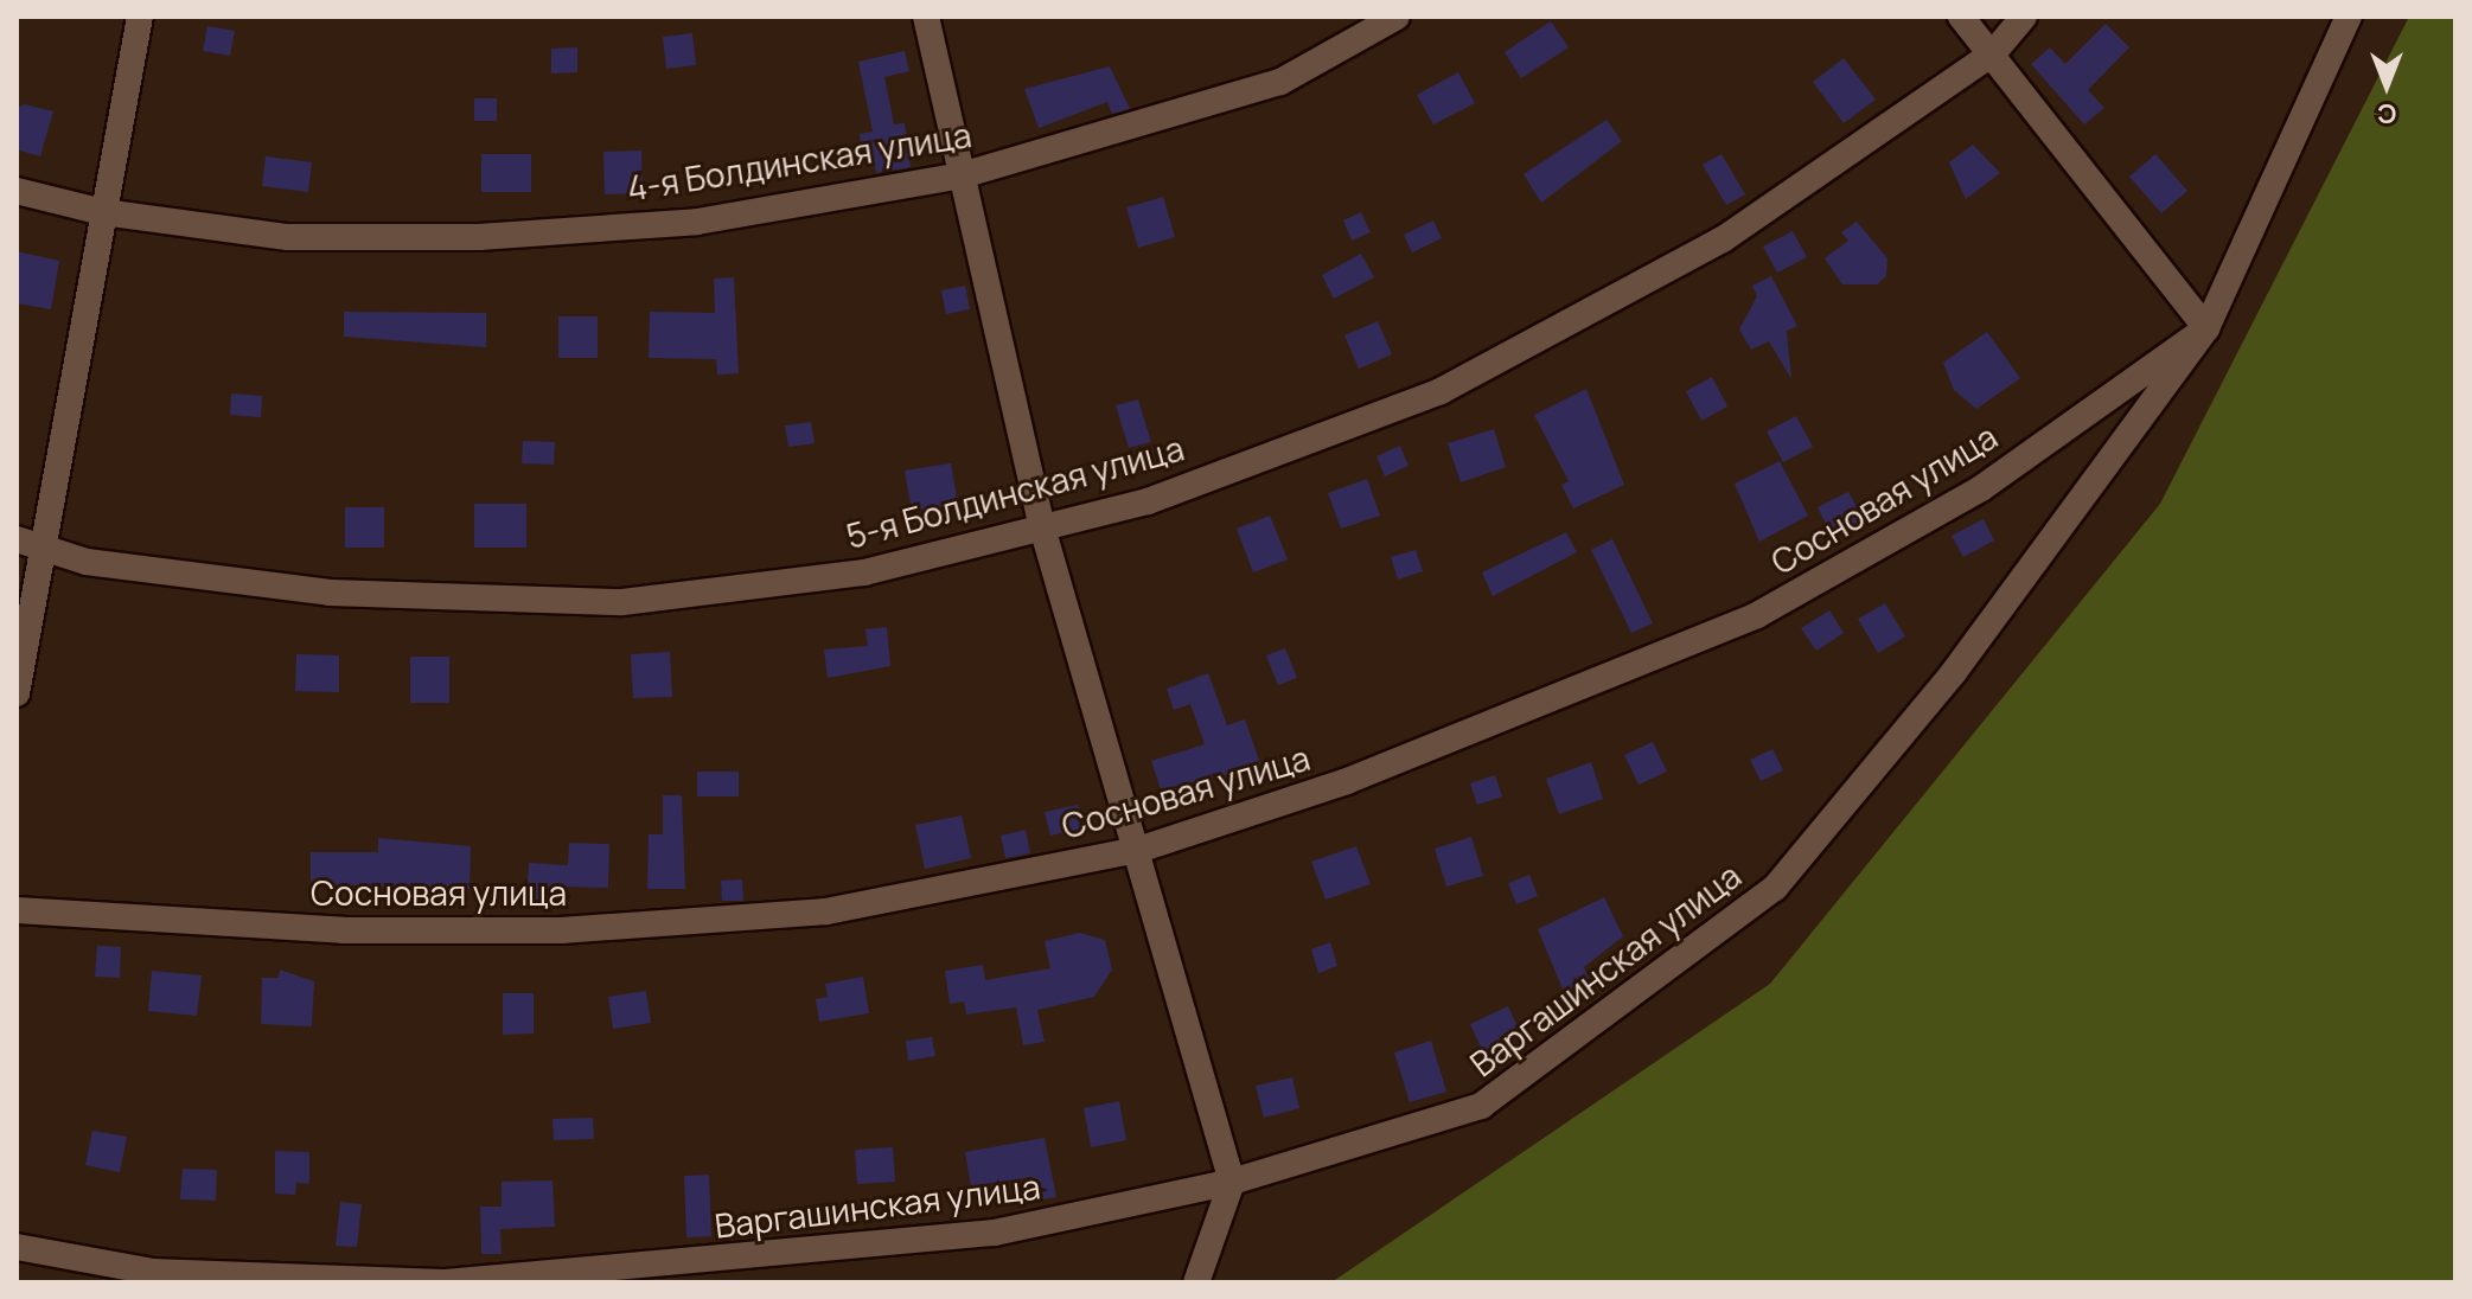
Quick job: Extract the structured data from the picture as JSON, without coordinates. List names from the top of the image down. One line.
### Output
{"streets":{"street":["4-я Болдинская улица","5-я Болдинская улица","Сосновая улица","Варгашинская улица"]},"crossings":[["Сосновая улица","Варгашинская улица"]],"north":"bottom"}
